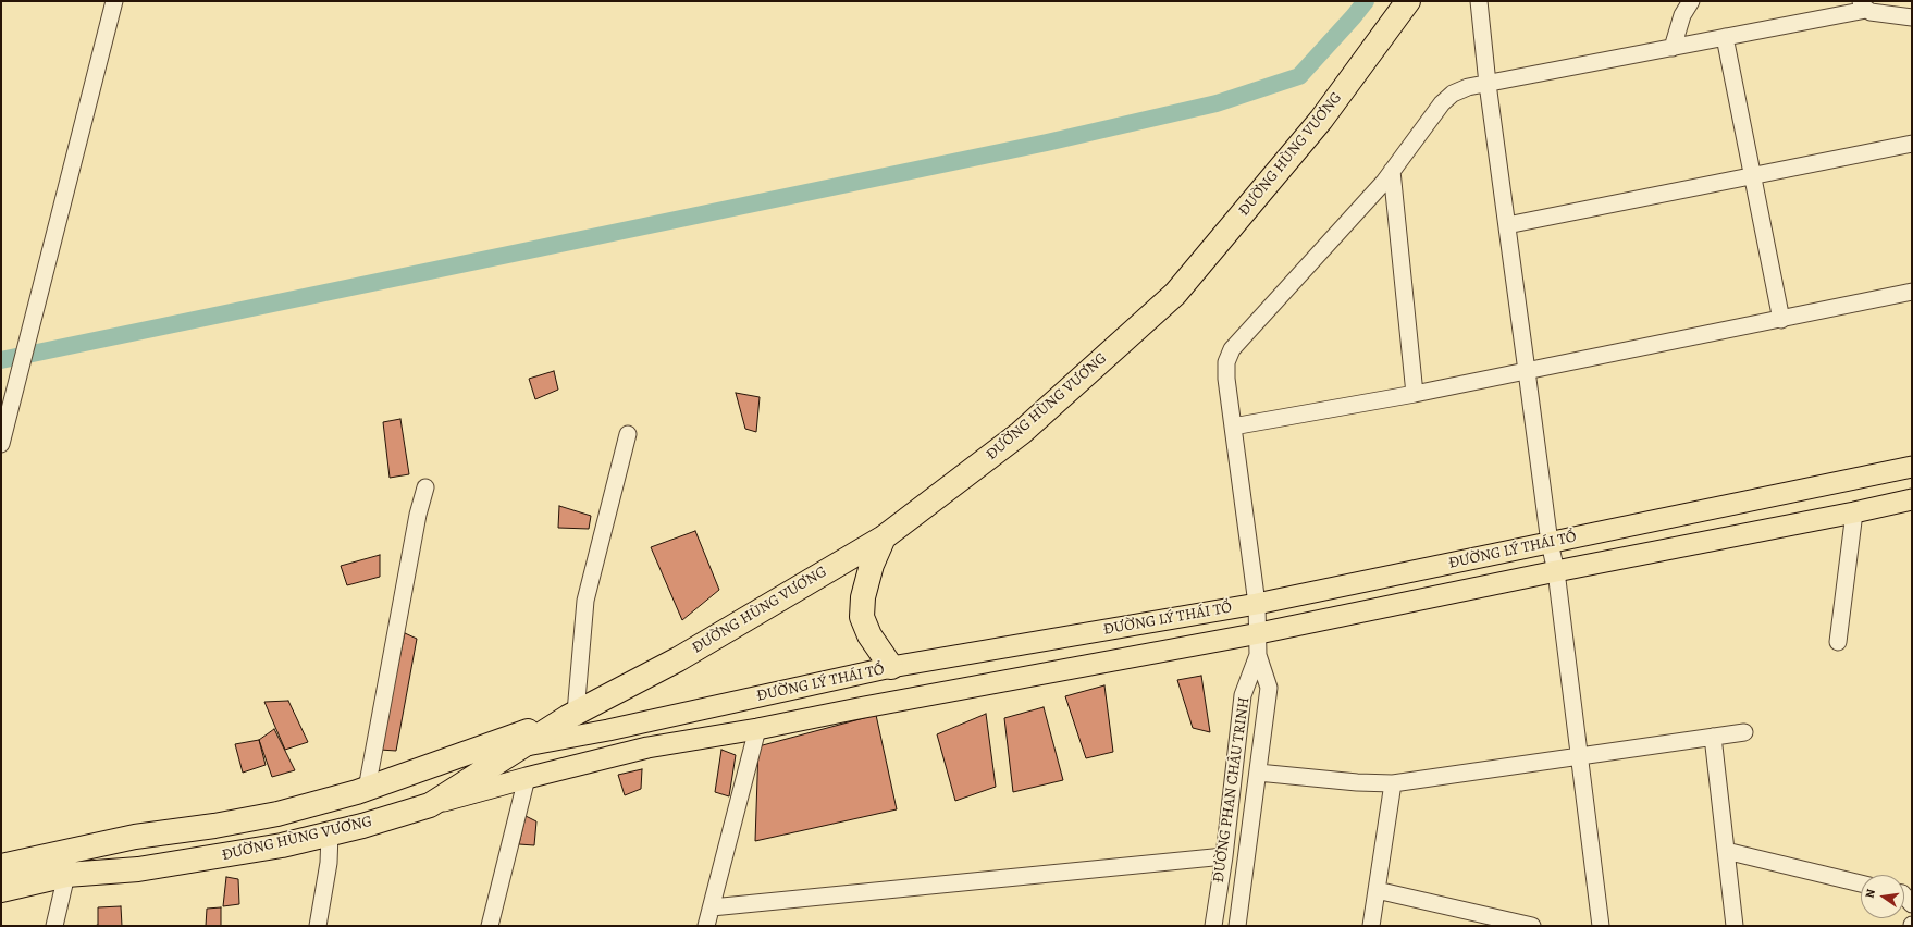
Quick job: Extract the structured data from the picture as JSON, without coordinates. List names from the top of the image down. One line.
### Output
{"streets":{"highway":["ĐƯỜNG HÙNG VƯƠNG"],"main road":["ĐƯỜNG LÝ THÁI TỔ"],"street":["ĐƯỜNG PHAN CHÂU TRINH"]},"crossings":[["ĐƯỜNG HÙNG VƯƠNG","ĐƯỜNG LÝ THÁI TỔ"],["ĐƯỜNG LÝ THÁI TỔ","ĐƯỜNG PHAN CHÂU TRINH"]],"north":"left"}
